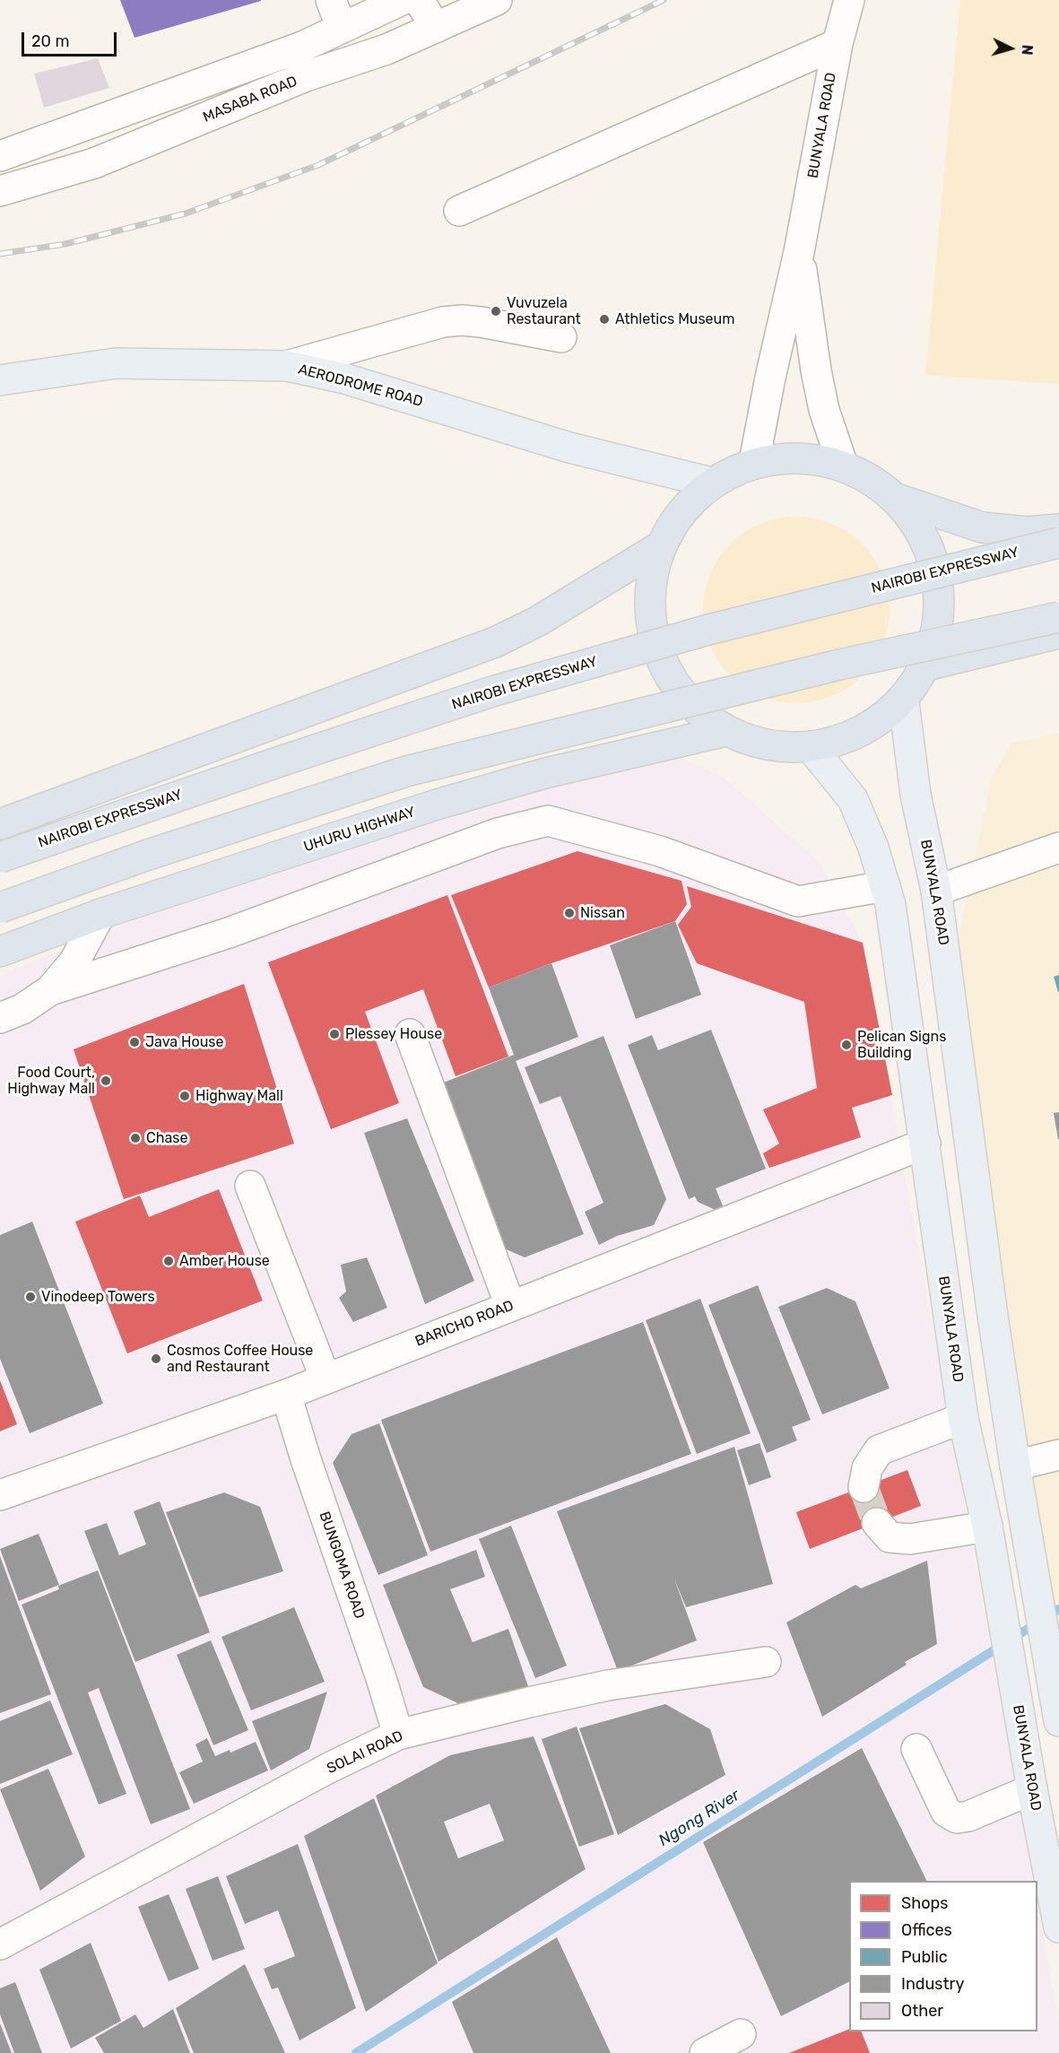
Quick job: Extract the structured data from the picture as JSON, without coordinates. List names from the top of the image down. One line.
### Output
{"streets":{"highway":["NAIROBI EXPRESSWAY","UHURU HIGHWAY"],"main road":["BUNYALA ROAD","AERODROME ROAD"],"street":["MASABA ROAD","BARICHO ROAD","BUNGOMA ROAD","SOLAI ROAD"]},"crossings":[["BUNYALA ROAD","BARICHO ROAD"],["BARICHO ROAD","BUNGOMA ROAD"],["BUNGOMA ROAD","SOLAI ROAD"]],"water":["Ngong River"],"places":["Vuvuzela Restaurant","Athletics Museum","Nissan","Plessey House","Java House","Pelican Signs Building","Food Court, Highway Mall","Highway Mall","Chase","Amber House","Vinodeep Towers","Cosmos Coffee House and Restaurant"],"legend":["Shops","Offices","Public","Industry","Other"],"scale_bar":"20 m","north":"right"}
